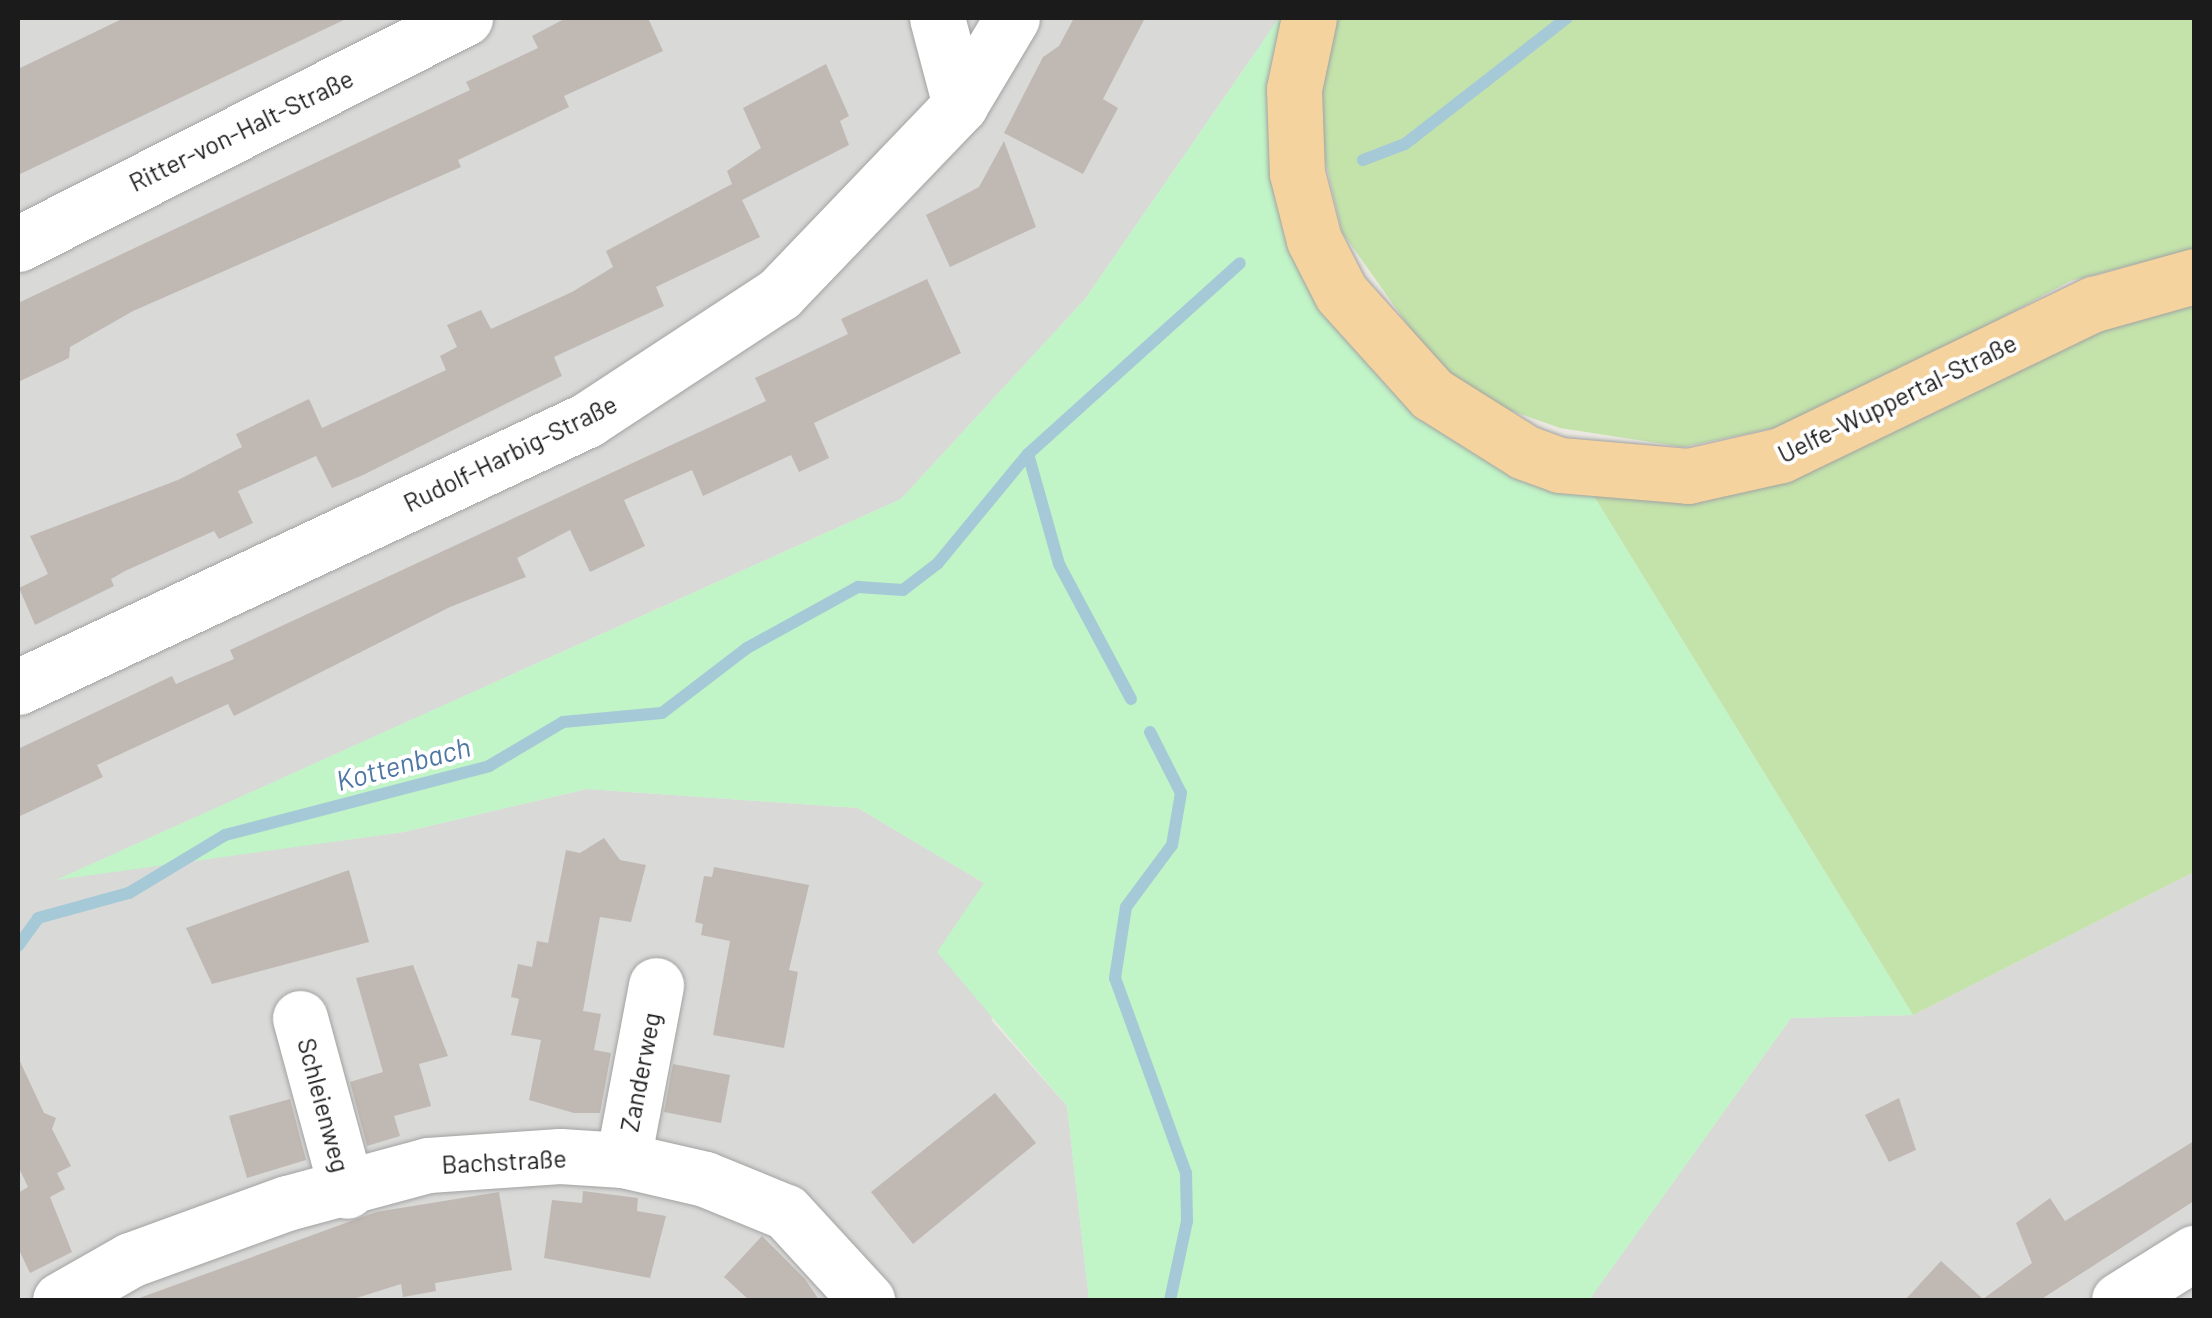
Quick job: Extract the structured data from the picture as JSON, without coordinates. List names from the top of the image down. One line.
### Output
{"streets":{"main road":["Uelfe-Wuppertal-Straße"],"street":["Ritter-von-Halt-Straße","Rudolf-Harbig-Straße","Zanderweg","Schleienweg","Bachstraße"]},"crossings":[["Zanderweg","Bachstraße"],["Schleienweg","Bachstraße"]],"water":["Kottenbach"]}
